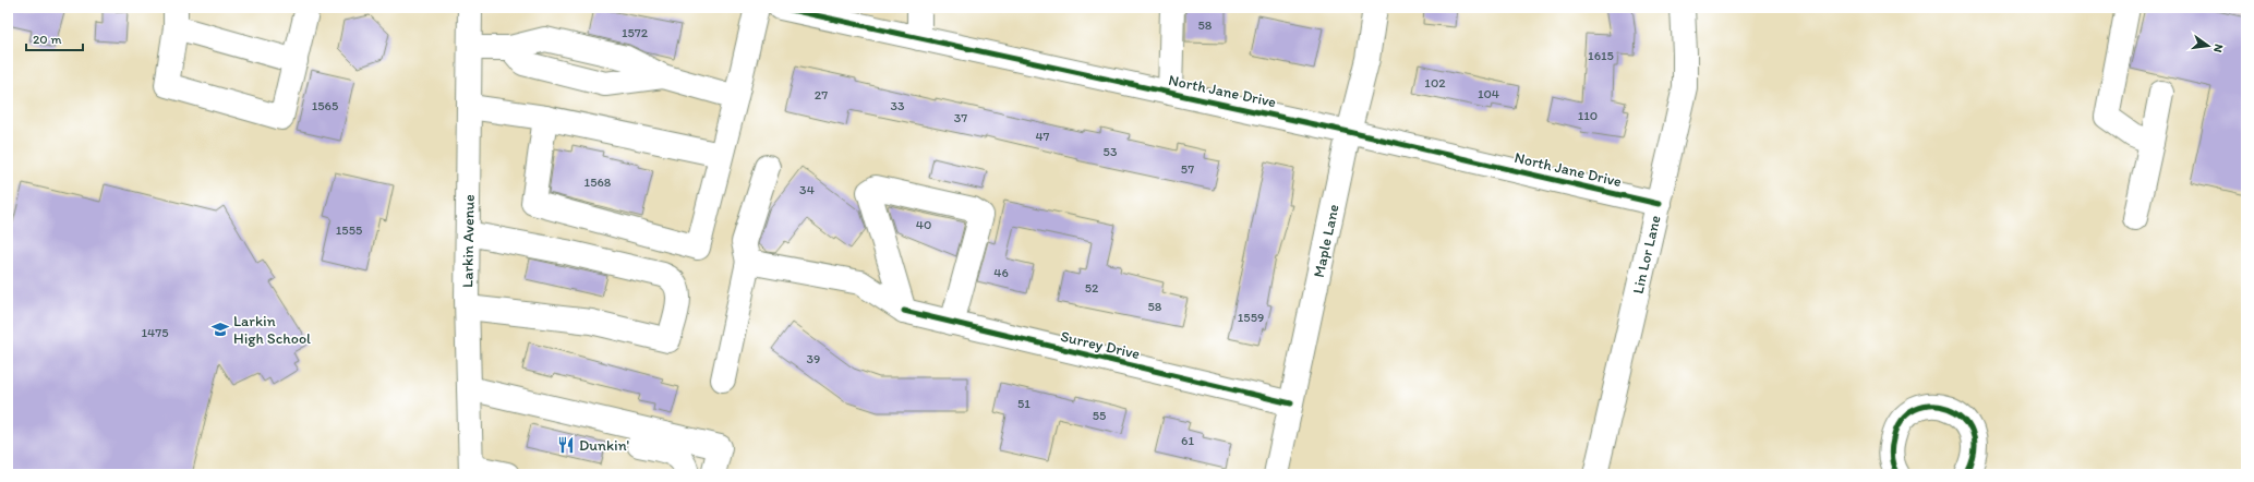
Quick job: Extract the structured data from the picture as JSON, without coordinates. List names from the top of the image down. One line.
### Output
{"streets":{"street":["North Jane Drive","Larkin Avenue","Maple Lane","Lin Lor Lane","Surrey Drive"]},"crossings":[["North Jane Drive","Maple Lane"],["North Jane Drive","Lin Lor Lane"],["Maple Lane","Surrey Drive"]],"places":{"school or university":["Larkin High School"],"restaurant":["Dunkin'"]},"house_numbers":["58","1572","1615","102","104","27","1565","33","110","37","47","53","57","1568","34","40","1555","46","52","58","1559","1475","39","51","55","61"],"scale_bar":"20 m","north":"right"}
